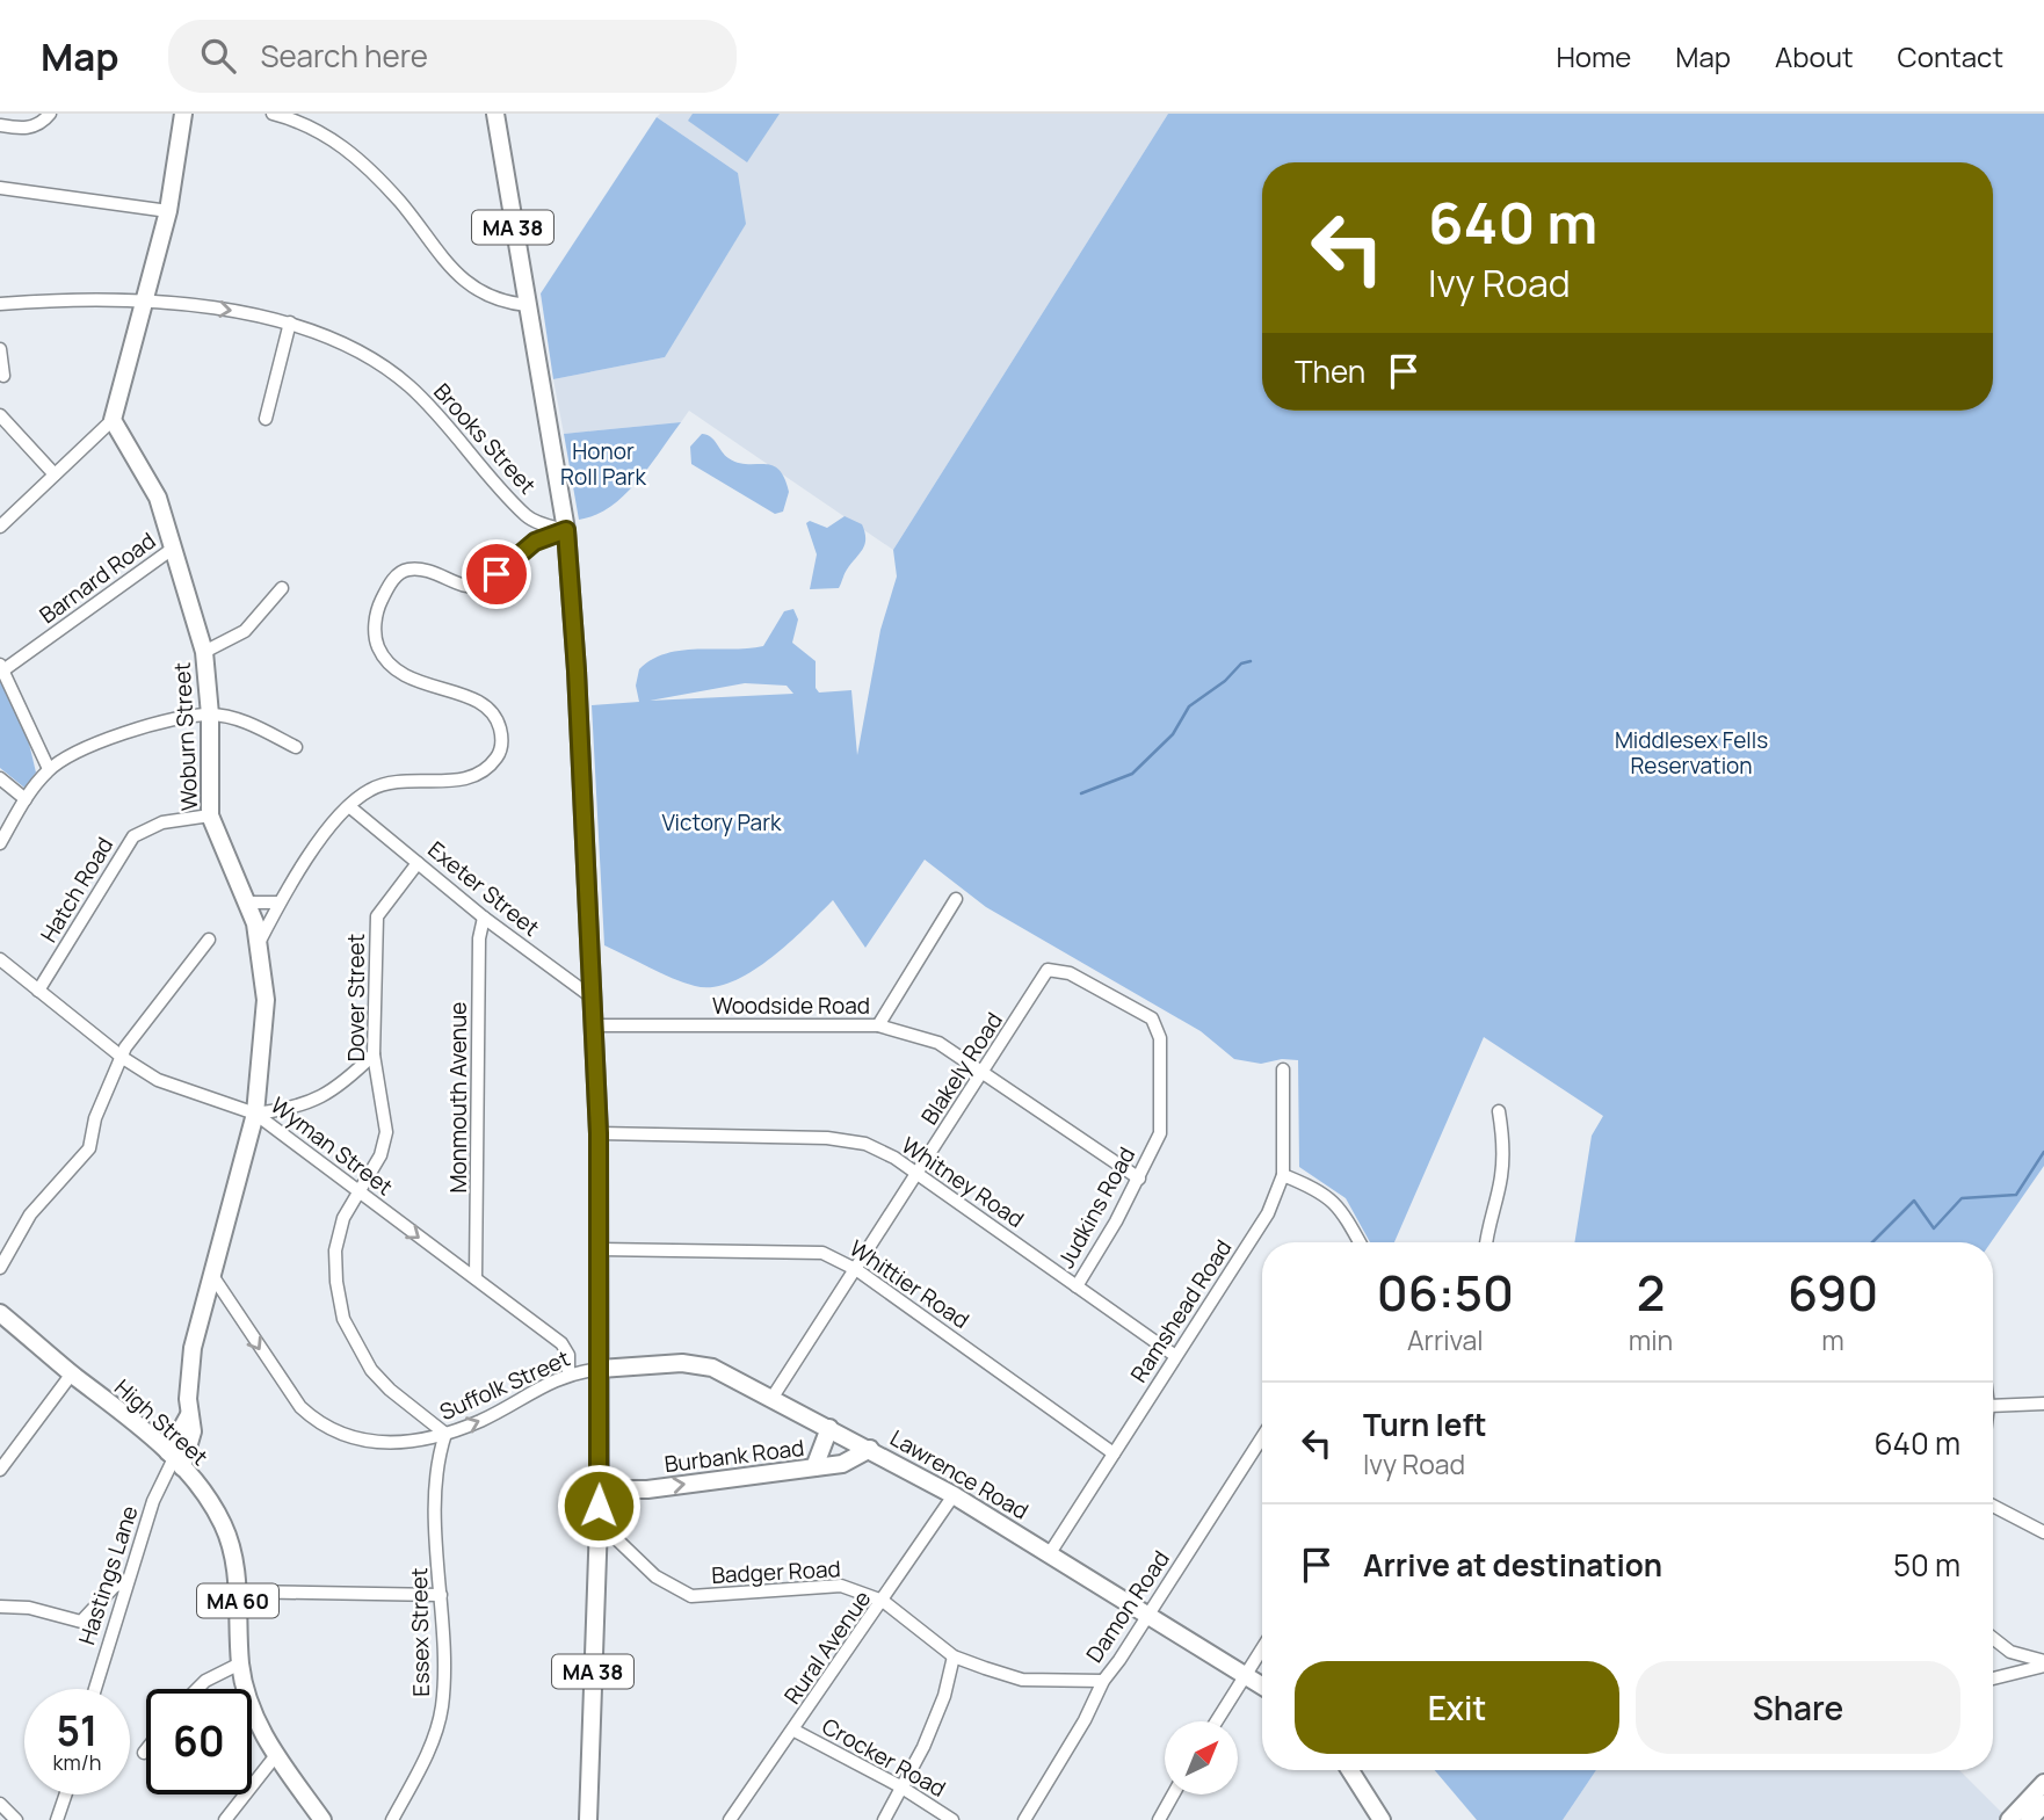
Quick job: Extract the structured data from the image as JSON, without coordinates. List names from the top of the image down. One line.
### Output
{"streets":{"street":["MA 38","Brooks Street","Barnard Road","Woburn Street","Exeter Street","Hatch Road","Dover Street","Woodside Road","Blakely Road","Monmouth Avenue","Wyman Street","Whitney Road","Judkins Road","Whittier Road","Ramshead Road","Suffolk Street","High Street","Burbank Road","Lawrence Road","Badger Road","Hastings Lane","MA 60","Damon Road","Essex Street","Rural Avenue","Crocker Road"]},"crossings":[["MA 38","Brooks Street"],["MA 38","Exeter Street"],["MA 38","Woodside Road"],["MA 38","Whitney Road"],["MA 38","Whittier Road"],["MA 38","Suffolk Street"],["MA 38","Burbank Road"],["MA 38","Lawrence Road"],["MA 38","Badger Road"],["Barnard Road","Woburn Street"],["Woburn Street","Hatch Road"],["Woburn Street","Wyman Street"],["Woburn Street","Suffolk Street"],["Woburn Street","High Street"],["Woburn Street","Hastings Lane"],["Exeter Street","Dover Street"],["Exeter Street","Monmouth Avenue"],["Hatch Road","Wyman Street"],["Dover Street","Wyman Street"],["Dover Street","Suffolk Street"],["Dover Street","Essex Street"],["Woodside Road","Blakely Road"],["Woodside Road","Judkins Road"],["Blakely Road","Whitney Road"],["Blakely Road","Judkins Road"],["Blakely Road","Whittier Road"],["Blakely Road","Lawrence Road"],["Monmouth Avenue","Wyman Street"],["Wyman Street","Suffolk Street"],["Whitney Road","Judkins Road"],["Whitney Road","Ramshead Road"],["Whittier Road","Ramshead Road"],["Ramshead Road","Lawrence Road"],["Suffolk Street","Lawrence Road"],["Suffolk Street","Essex Street"],["High Street","Hastings Lane"],["Burbank Road","Lawrence Road"],["Lawrence Road","Damon Road"],["Lawrence Road","Rural Avenue"],["Badger Road","Damon Road"],["Badger Road","Rural Avenue"],["Rural Avenue","Crocker Road"]],"one_way":["Suffolk Street","Burbank Road"],"parks":["Honor Roll Park","Middlesex Fells Reservation","Victory Park"],"north":"top right","page":{"header":"Map","search":"Search here","nav":["Home","Map","About","Contact"],"turn":["640 m","Ivy Road"],"then":"Then","eta":["06:50","Arrival","2","min","690","m"],"list":[{"name":"Turn left","note":"Ivy Road","value":"640 m"},{"name":"Arrive at destination","value":"50 m"}],"buttons":["Exit","Share"],"speed":"51 km/h","limit":"60"}}
